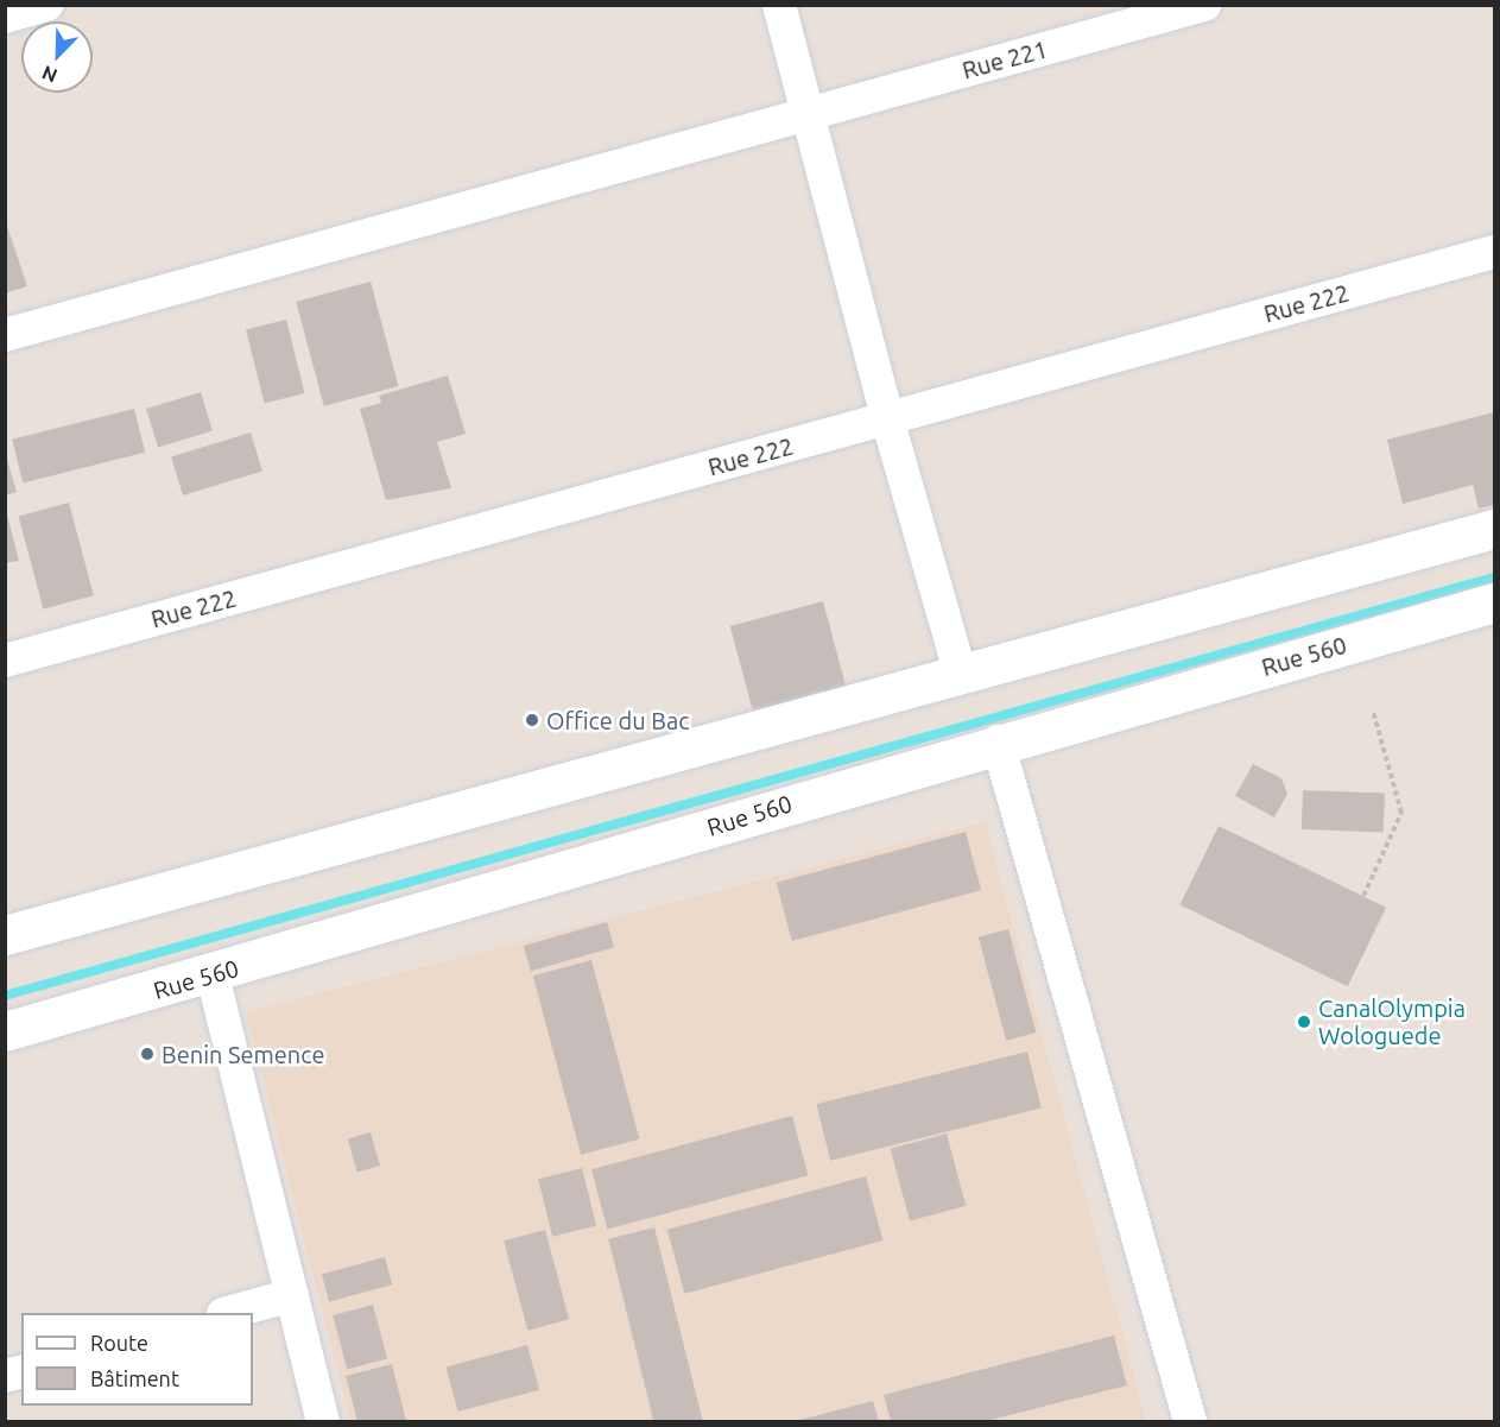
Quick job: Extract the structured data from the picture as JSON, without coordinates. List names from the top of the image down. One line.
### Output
{"streets":{"main road":["Rue 560"],"street":["Rue 221","Rue 222"]},"places":["Office du Bac","CanalOlympia Wologuede","Benin Semence"],"legend":["Route","Bâtiment"],"north":"bottom left"}
